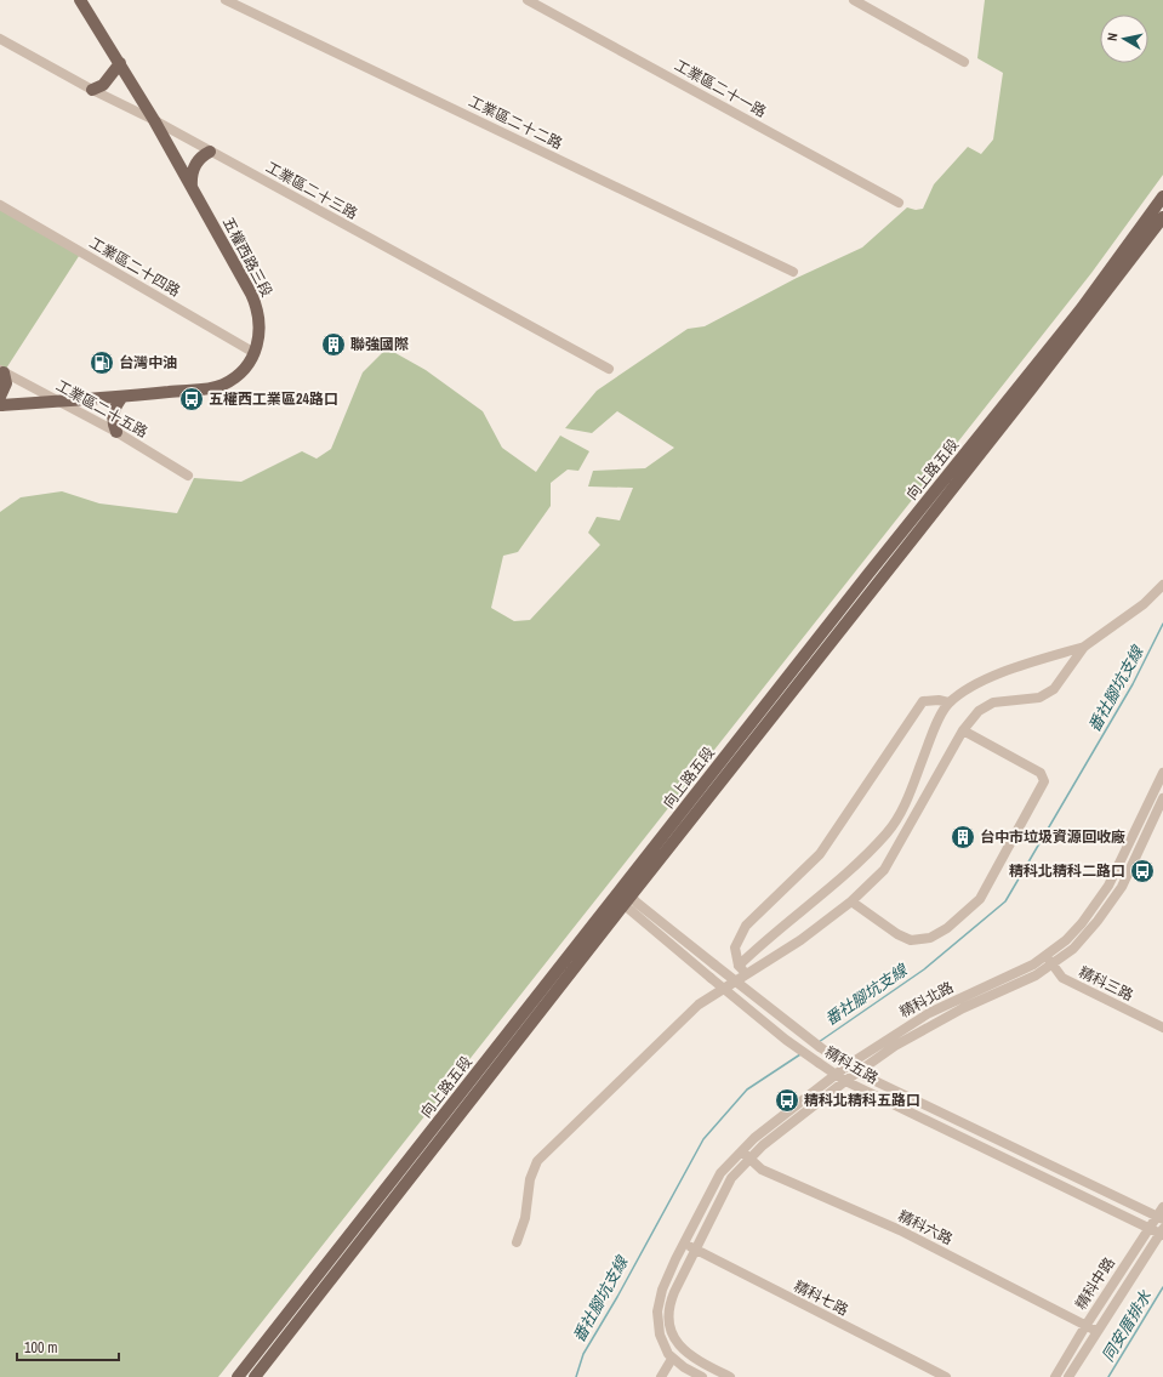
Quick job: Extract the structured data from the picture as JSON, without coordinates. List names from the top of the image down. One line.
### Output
{"streets":{"main road":["五權西路三段","向上路五段"],"street":["工業區二十一路","工業區二十二路","工業區二十三路","工業區二十四路","工業區二十五路","精科三路","精科北路","精科五路","精科六路","精科中路","精科七路"]},"crossings":[["工業區二十三路","五權西路三段"],["五權西路三段","工業區二十四路"],["五權西路三段","工業區二十五路"],["向上路五段","精科五路"],["精科三路","精科北路"],["精科北路","精科五路"],["精科北路","精科六路"],["精科北路","精科七路"],["精科五路","精科中路"],["精科六路","精科中路"]],"water":["番社腳坑支線","同安厝排水"],"places":{"building":["聯強國際","台中市垃圾資源回收廠"],"fuel station":["台灣中油"],"bus stop":["五權西工業區24路口","精科北精科二路口","精科北精科五路口"]},"scale_bar":"100 m","north":"left"}
